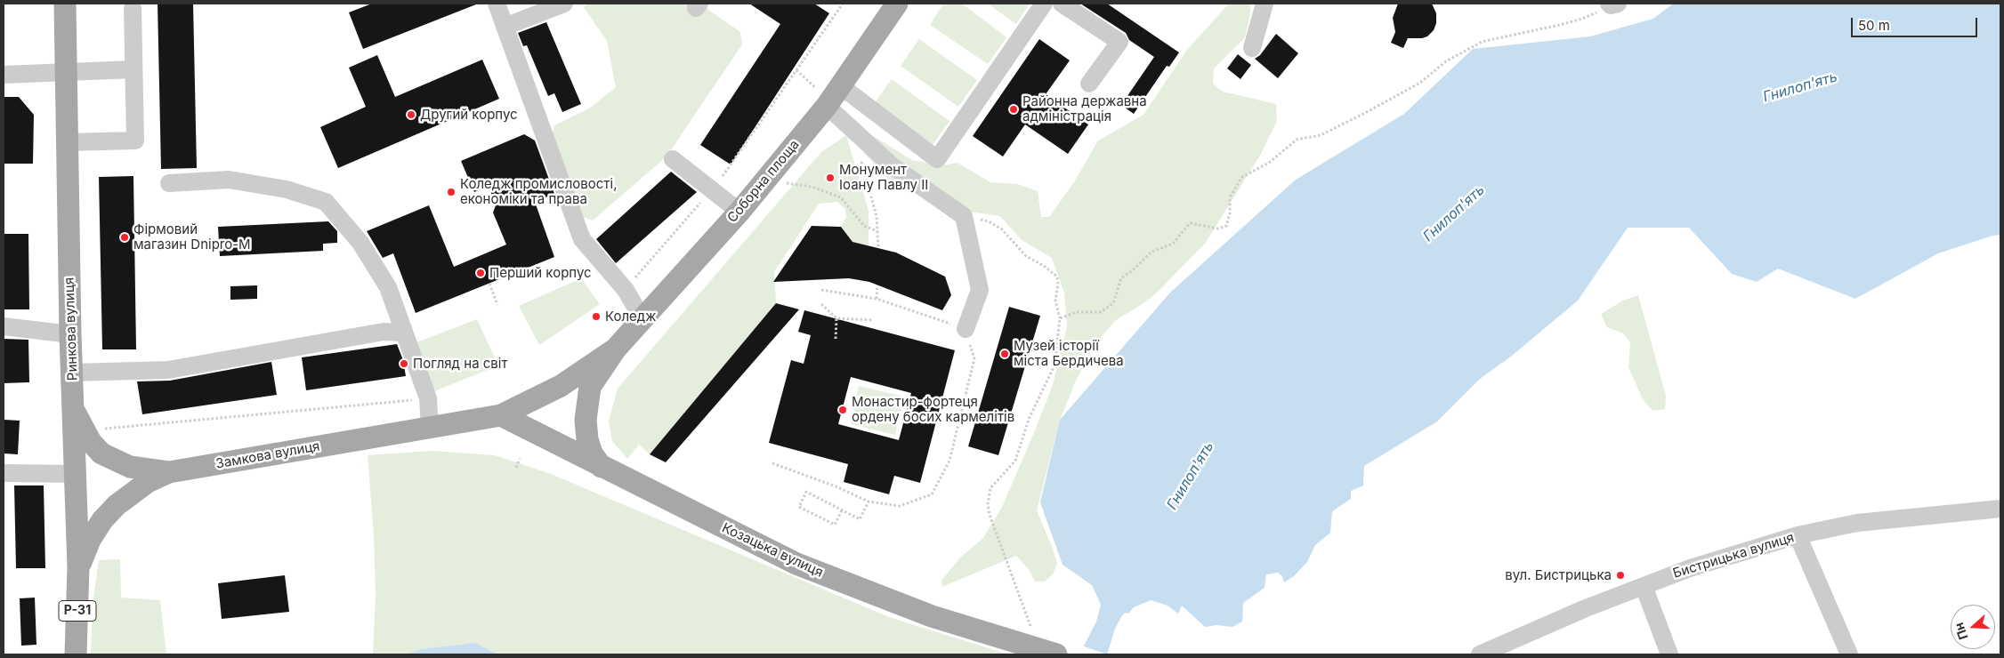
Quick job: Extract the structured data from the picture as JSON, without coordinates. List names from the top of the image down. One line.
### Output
{"streets":{"main road":["Соборна площа","Ринкова вулиця","Замкова вулиця","Козацька вулиця","Р-31"],"street":["Бистрицька вулиця"]},"crossings":[["Соборна площа","Замкова вулиця"],["Соборна площа","Козацька вулиця"],["Ринкова вулиця","Замкова вулиця"],["Замкова вулиця","Козацька вулиця"]],"water":["Гнилоп'ять"],"places":["Районна державна адміністрація","Другий корпус","Монумент Іоану Павлу ІІ","Коледж промисловості, економіки та права","Фірмовий магазин Dnipro-M","Перший корпус","Коледж","Музей історії міста Бердичева","Погляд на світ","Монастир-фортеця ордену босих кармелітів","вул. Бистрицька"],"scale_bar":"50 m","north":"left"}
